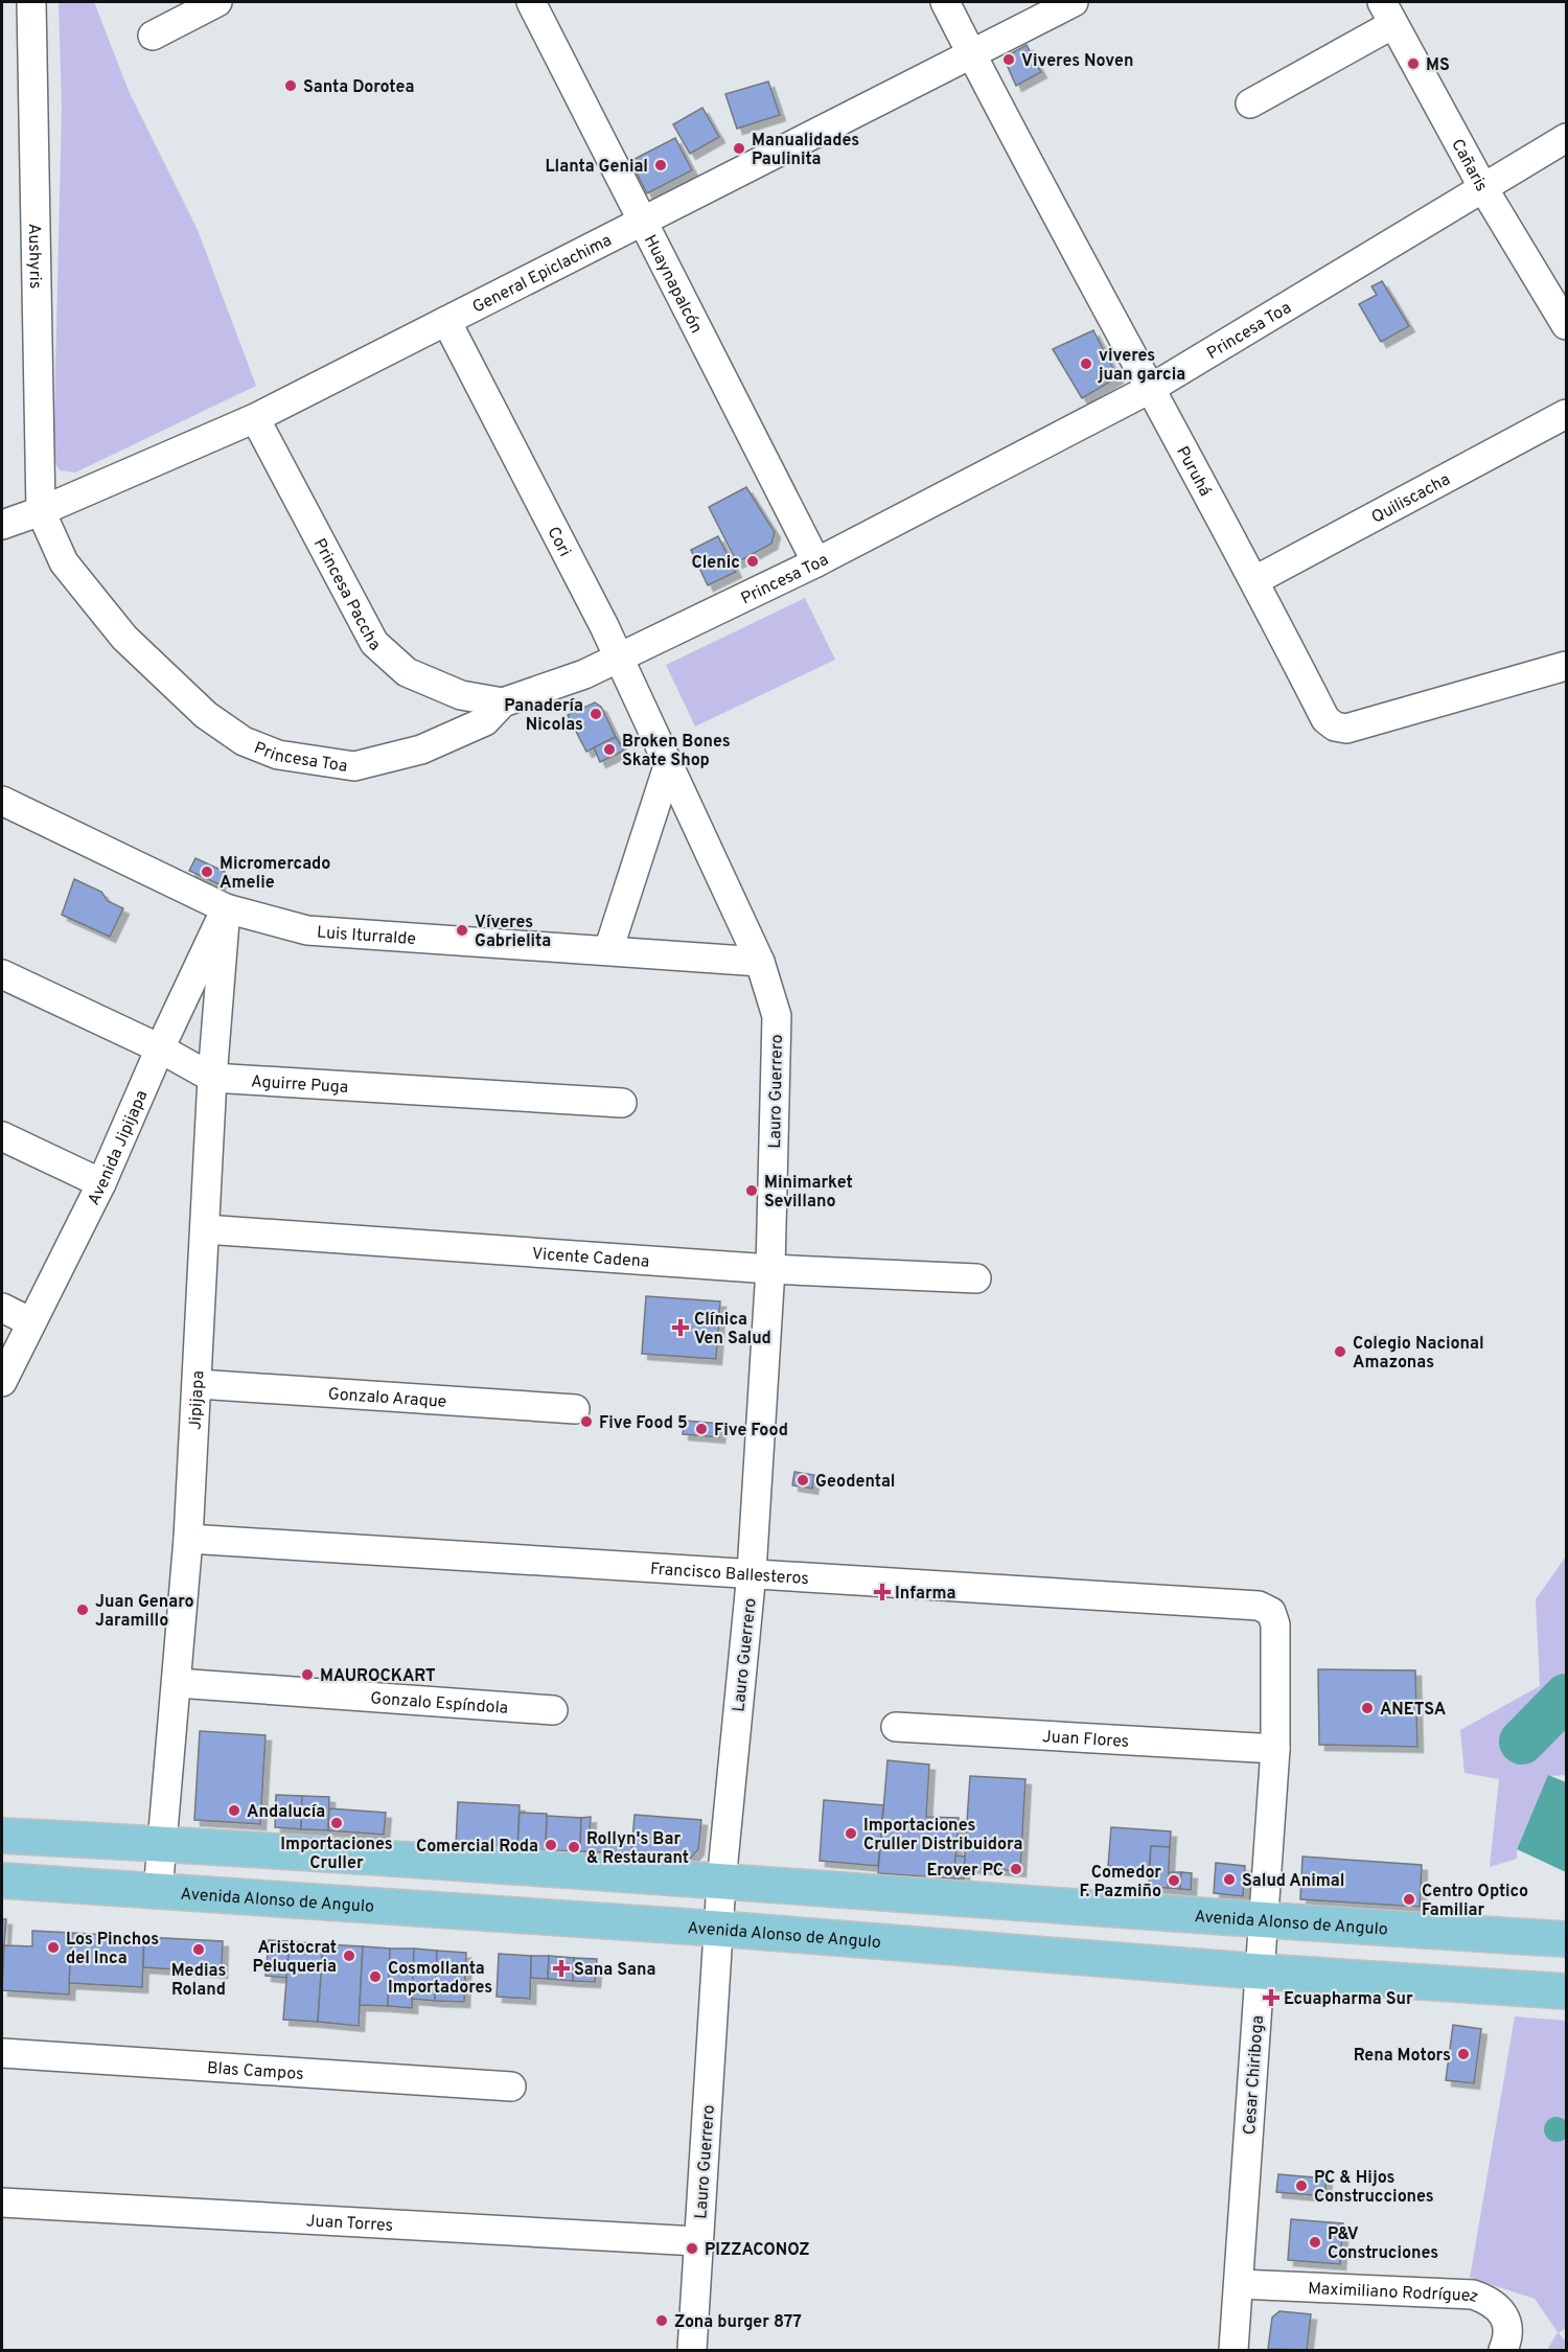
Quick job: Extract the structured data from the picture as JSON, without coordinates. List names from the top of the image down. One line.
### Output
{"streets":{"main road":["Avenida Alonso de Angulo"],"street":["Cañaris","Aushyris","General Epiclachima","Huaynapalcón","Princesa Toa","Puruhá","Quiliscacha","Cori","Princesa Paccha","Luis Iturralde","Aguirre Puga","Lauro Guerrero","Avenida Jipijapa","Vicente Cadena","Gonzalo Araque","Jipijapa","Francisco Ballesteros","Gonzalo Espíndola","Juan Flores","Blas Campos","Cesar Chiriboga","Juan Torres","Maximiliano Rodríguez"]},"crossings":[["Cañaris","Princesa Toa"],["Aushyris","General Epiclachima"],["Aushyris","Princesa Toa"],["General Epiclachima","Huaynapalcón"],["General Epiclachima","Princesa Toa"],["General Epiclachima","Puruhá"],["General Epiclachima","Cori"],["General Epiclachima","Princesa Paccha"],["Huaynapalcón","Princesa Toa"],["Princesa Toa","Puruhá"],["Princesa Toa","Cori"],["Princesa Toa","Princesa Paccha"],["Puruhá","Quiliscacha"],["Cori","Luis Iturralde"],["Cori","Lauro Guerrero"],["Luis Iturralde","Lauro Guerrero"],["Luis Iturralde","Avenida Jipijapa"],["Luis Iturralde","Jipijapa"],["Aguirre Puga","Avenida Jipijapa"],["Aguirre Puga","Jipijapa"],["Lauro Guerrero","Vicente Cadena"],["Lauro Guerrero","Francisco Ballesteros"],["Lauro Guerrero","Avenida Alonso de Angulo"],["Lauro Guerrero","Juan Torres"],["Avenida Jipijapa","Jipijapa"],["Vicente Cadena","Jipijapa"],["Gonzalo Araque","Jipijapa"],["Jipijapa","Francisco Ballesteros"],["Jipijapa","Gonzalo Espíndola"],["Jipijapa","Avenida Alonso de Angulo"],["Francisco Ballesteros","Cesar Chiriboga"],["Juan Flores","Cesar Chiriboga"],["Avenida Alonso de Angulo","Cesar Chiriboga"],["Cesar Chiriboga","Maximiliano Rodríguez"]],"places":{"other":["Viveres Noven","MS","Santa Dorotea","Manualidades Paulinita","Llanta Genial","viveres juan garcia","Clenic","Panadería Nicolas","Broken Bones Skate Shop","Micromercado Amelie","Víveres Gabrielita","Minimarket Sevillano","Colegio Nacional Amazonas","Five Food 5","Five Food","Geodental","Juan Genaro Jaramillo","MAUROCKART","ANETSA","Andalucía","Importaciones Cruller","Importaciones Cruller Distribuidora","Comercial Roda","Rollyn's Bar & Restaurant","Erover PC","Salud Animal","Comedor F. Pazmiño","Centro Optico Familiar","Los Pinchos del Inca","Medias Roland","Aristocrat Peluqueria","Cosmollanta Importadores","Rena Motors","PC & Hijos Construcciones","P&V Construciones","PIZZACONOZ","Zona burger 877"],"health":["Clínica Ven Salud","Infarma","Sana Sana","Ecuapharma Sur"]}}
